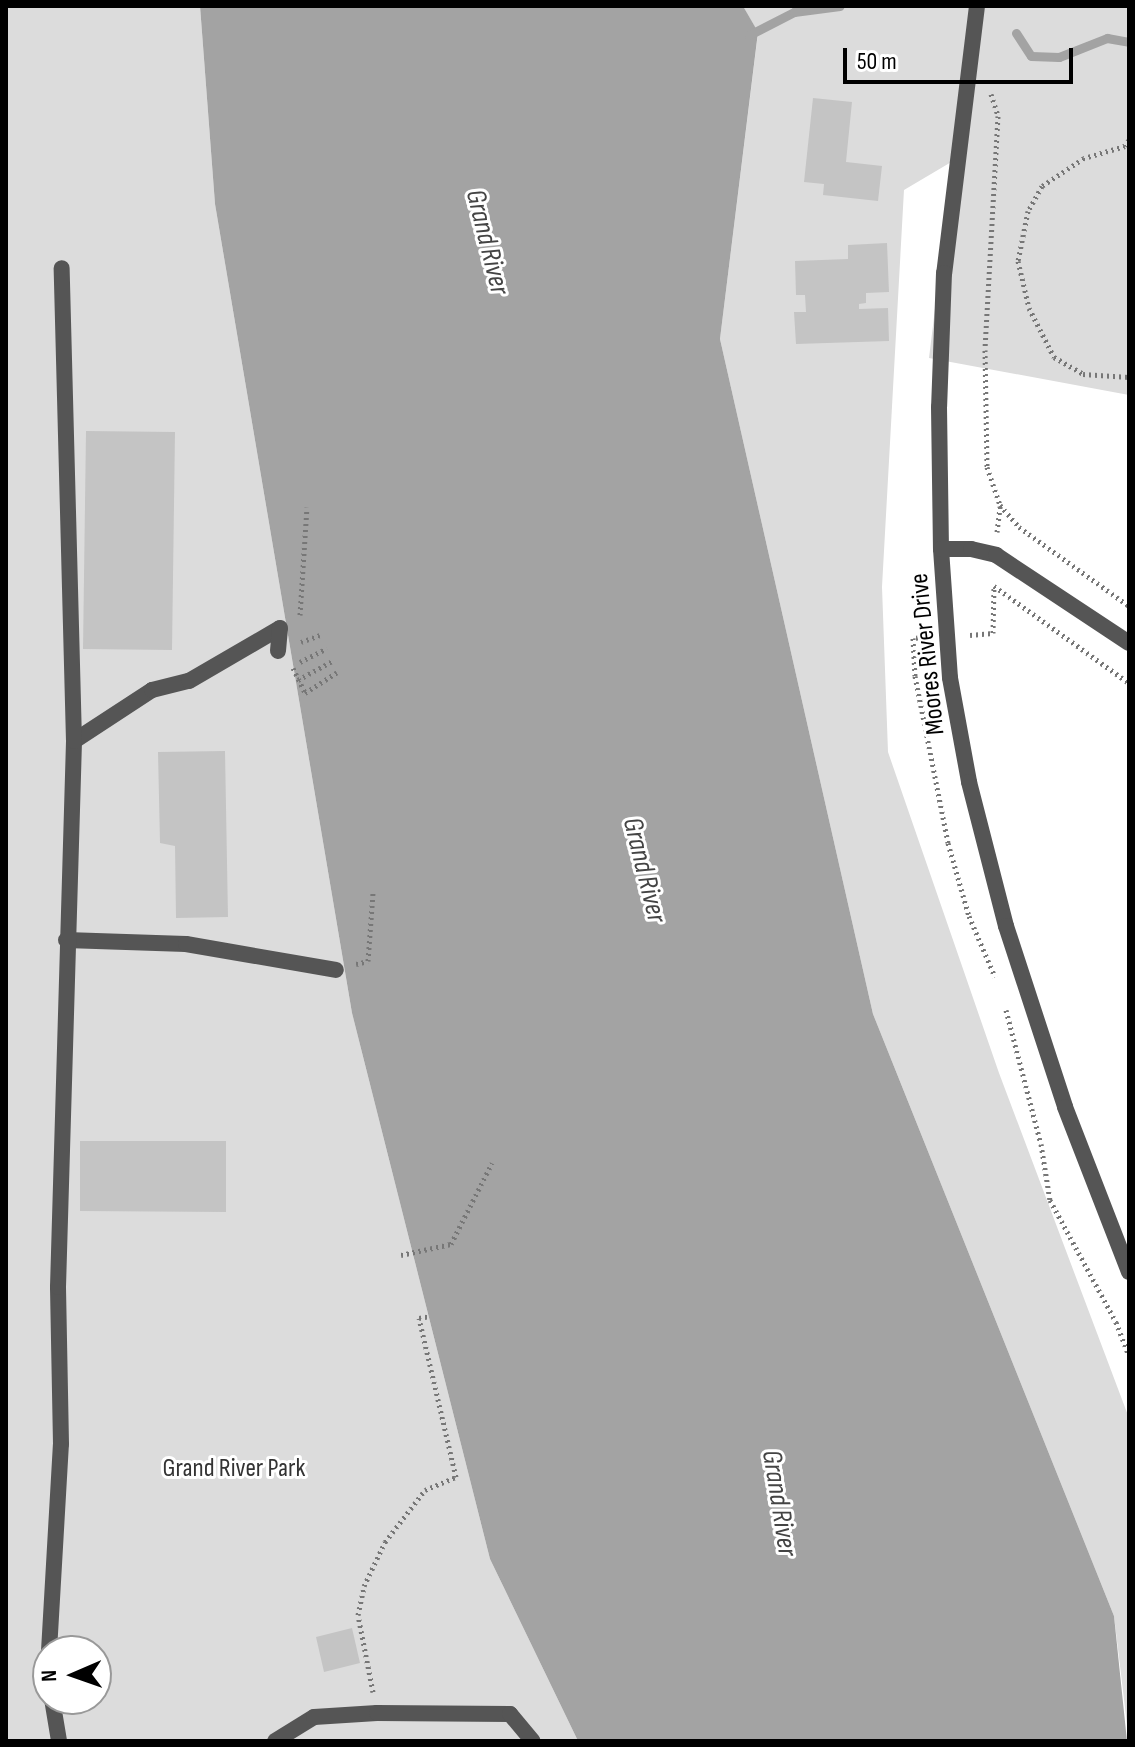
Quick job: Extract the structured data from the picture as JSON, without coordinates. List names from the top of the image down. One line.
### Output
{"streets":{"street":["Moores River Drive"]},"water":["Grand River"],"parks":["Grand River Park"],"scale_bar":"50 m","north":"left"}
